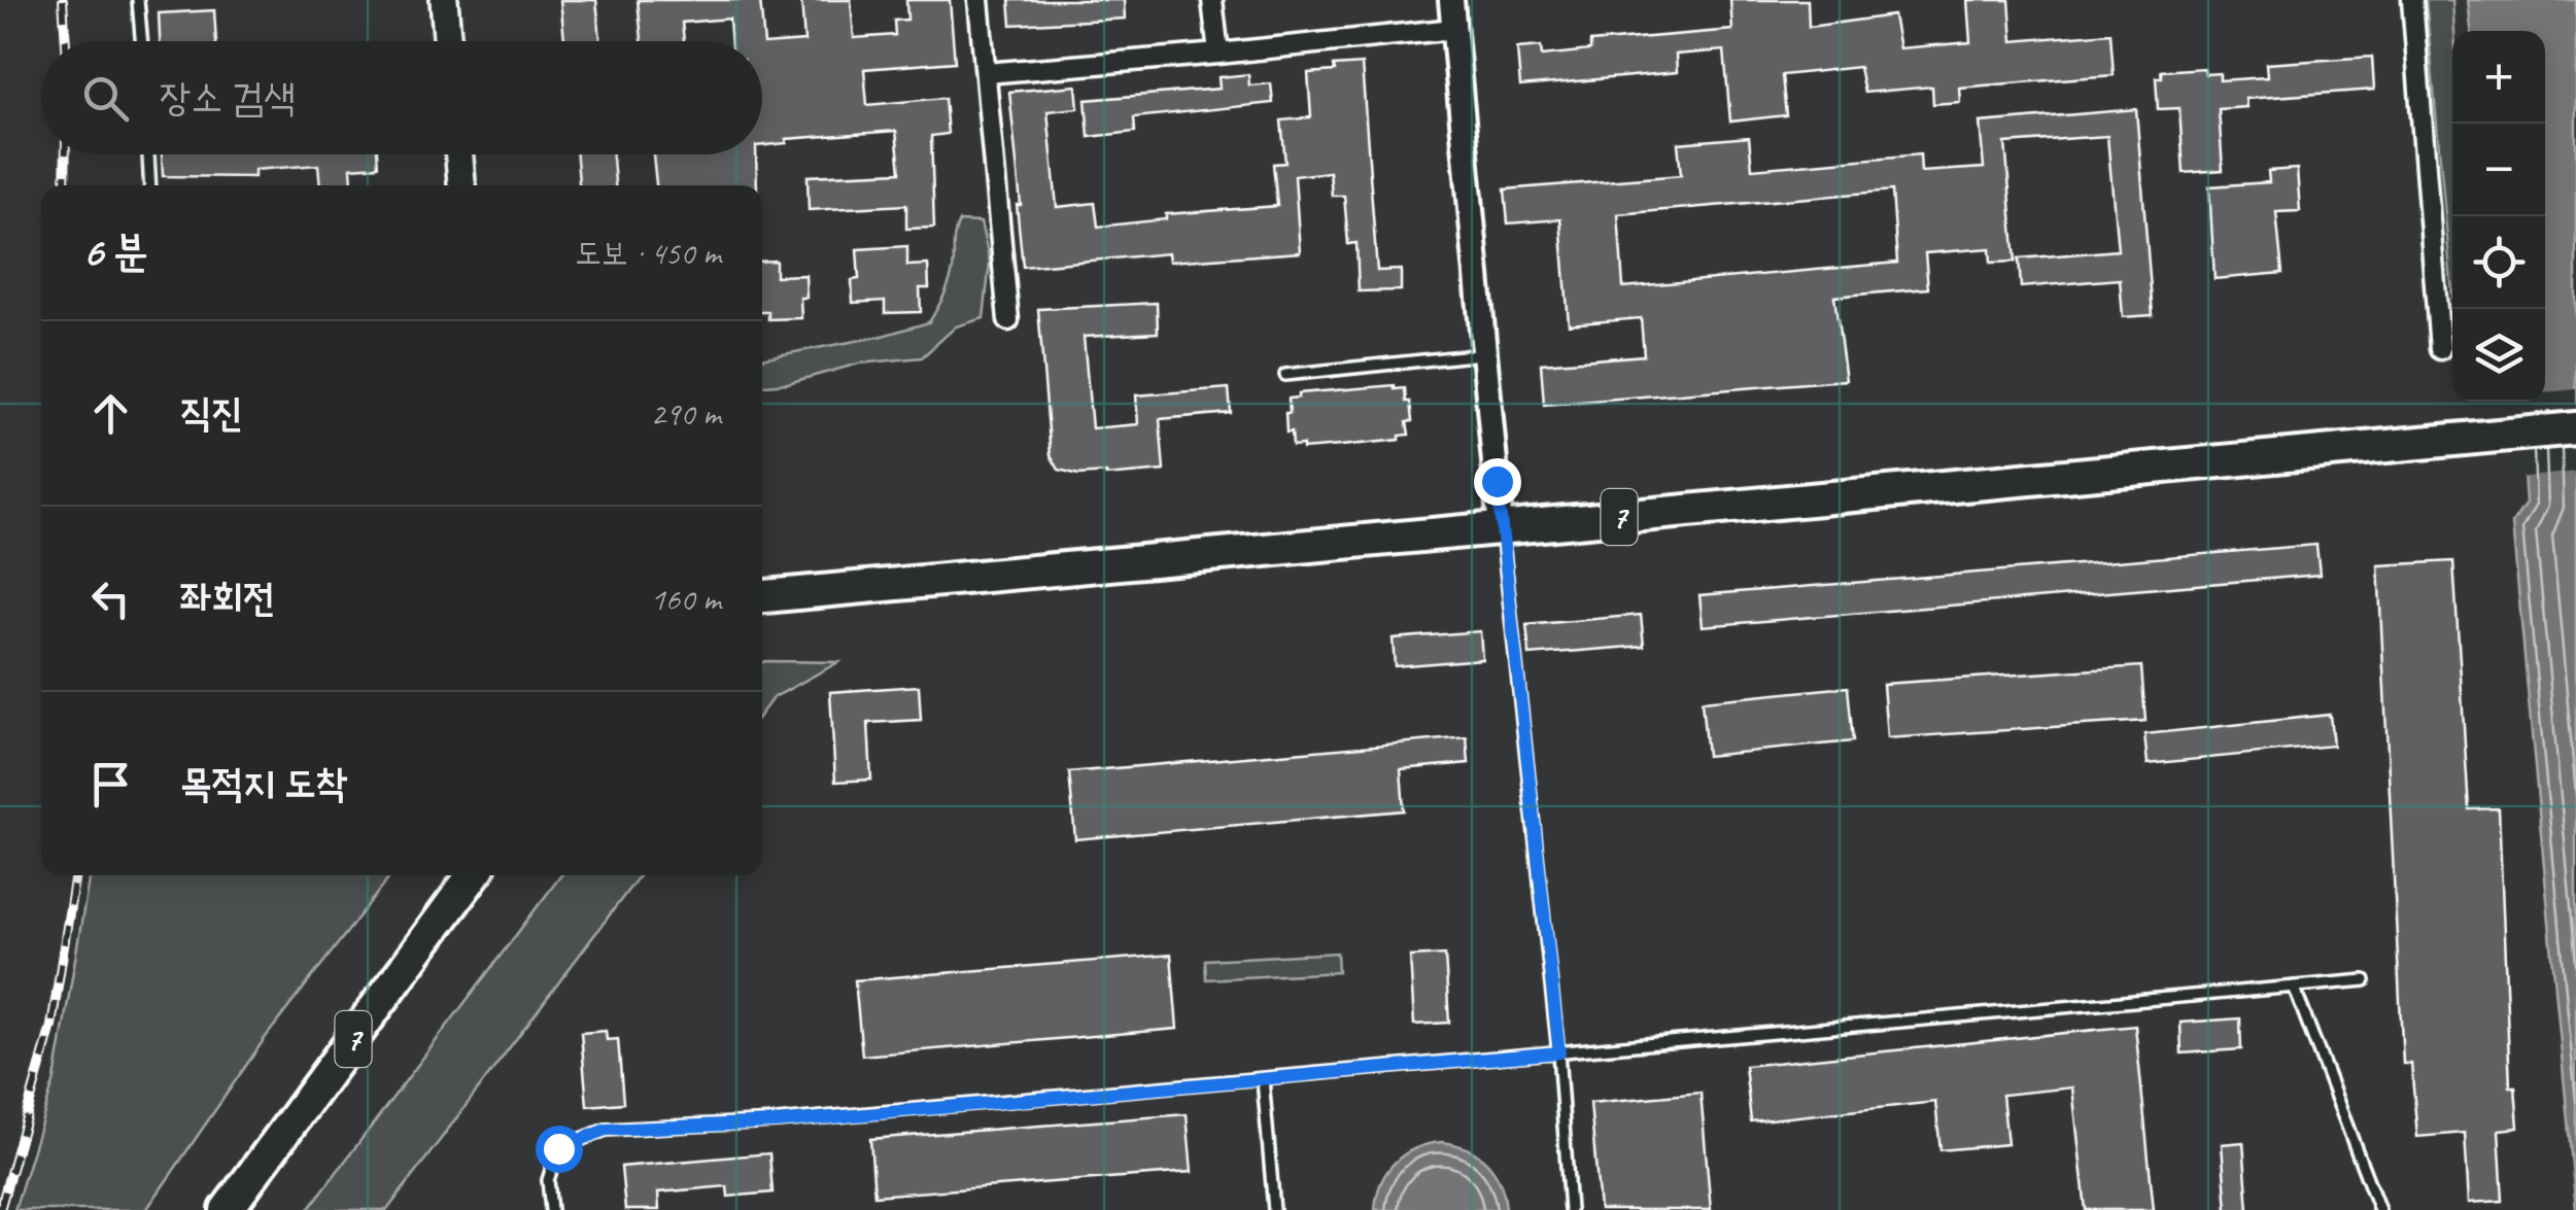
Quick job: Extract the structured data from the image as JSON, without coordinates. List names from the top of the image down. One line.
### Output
{"streets":{"highway":["7"]},"page":{"map_buttons":["+","−"],"search":"장소 검색","heading":["6 분","도보 · 450 m"],"list":[["직진","290 m"],["좌회전","160 m"],"목적지 도착"]}}
